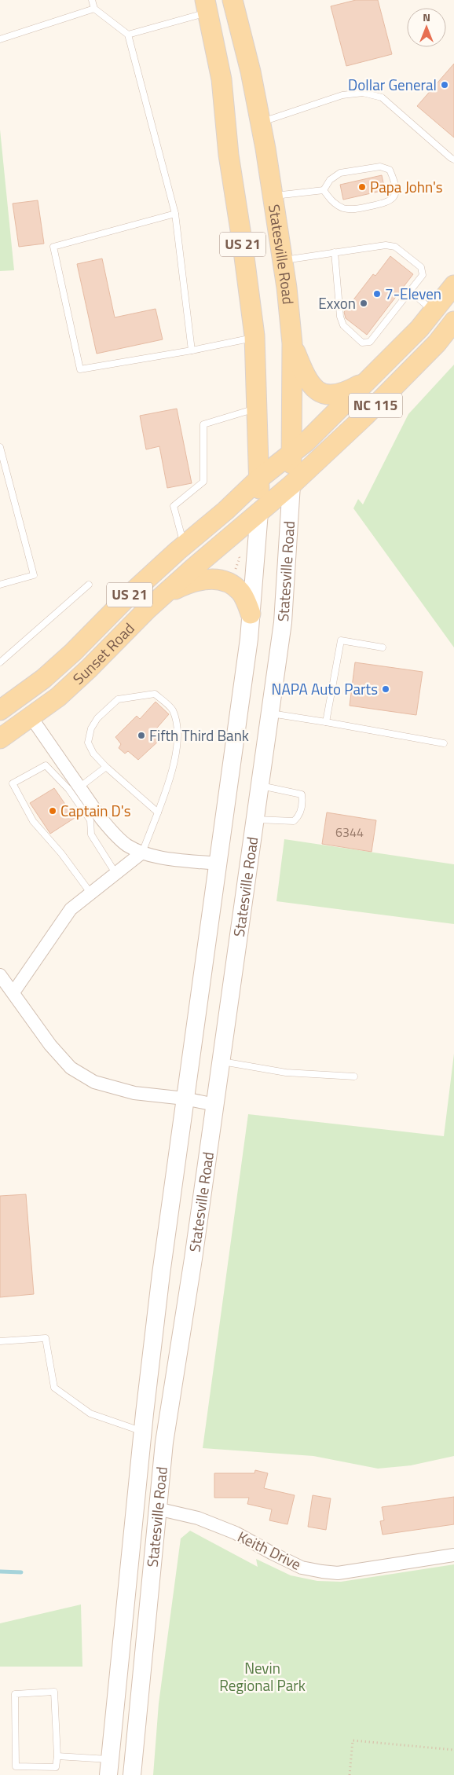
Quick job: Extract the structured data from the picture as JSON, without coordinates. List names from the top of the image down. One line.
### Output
{"streets":{"main road":["US 21","Statesville Road","NC 115","Sunset Road"],"street":["Keith Drive"]},"crossings":[["Statesville Road","NC 115"],["Statesville Road","Sunset Road"],["Statesville Road","Keith Drive"],["NC 115","Sunset Road"]],"parks":["Nevin Regional Park"],"places":["Dollar General","Papa John's","7-Eleven","Exxon","NAPA Auto Parts","Fifth Third Bank","Captain D's"],"house_numbers":["6344"],"north":"top"}
